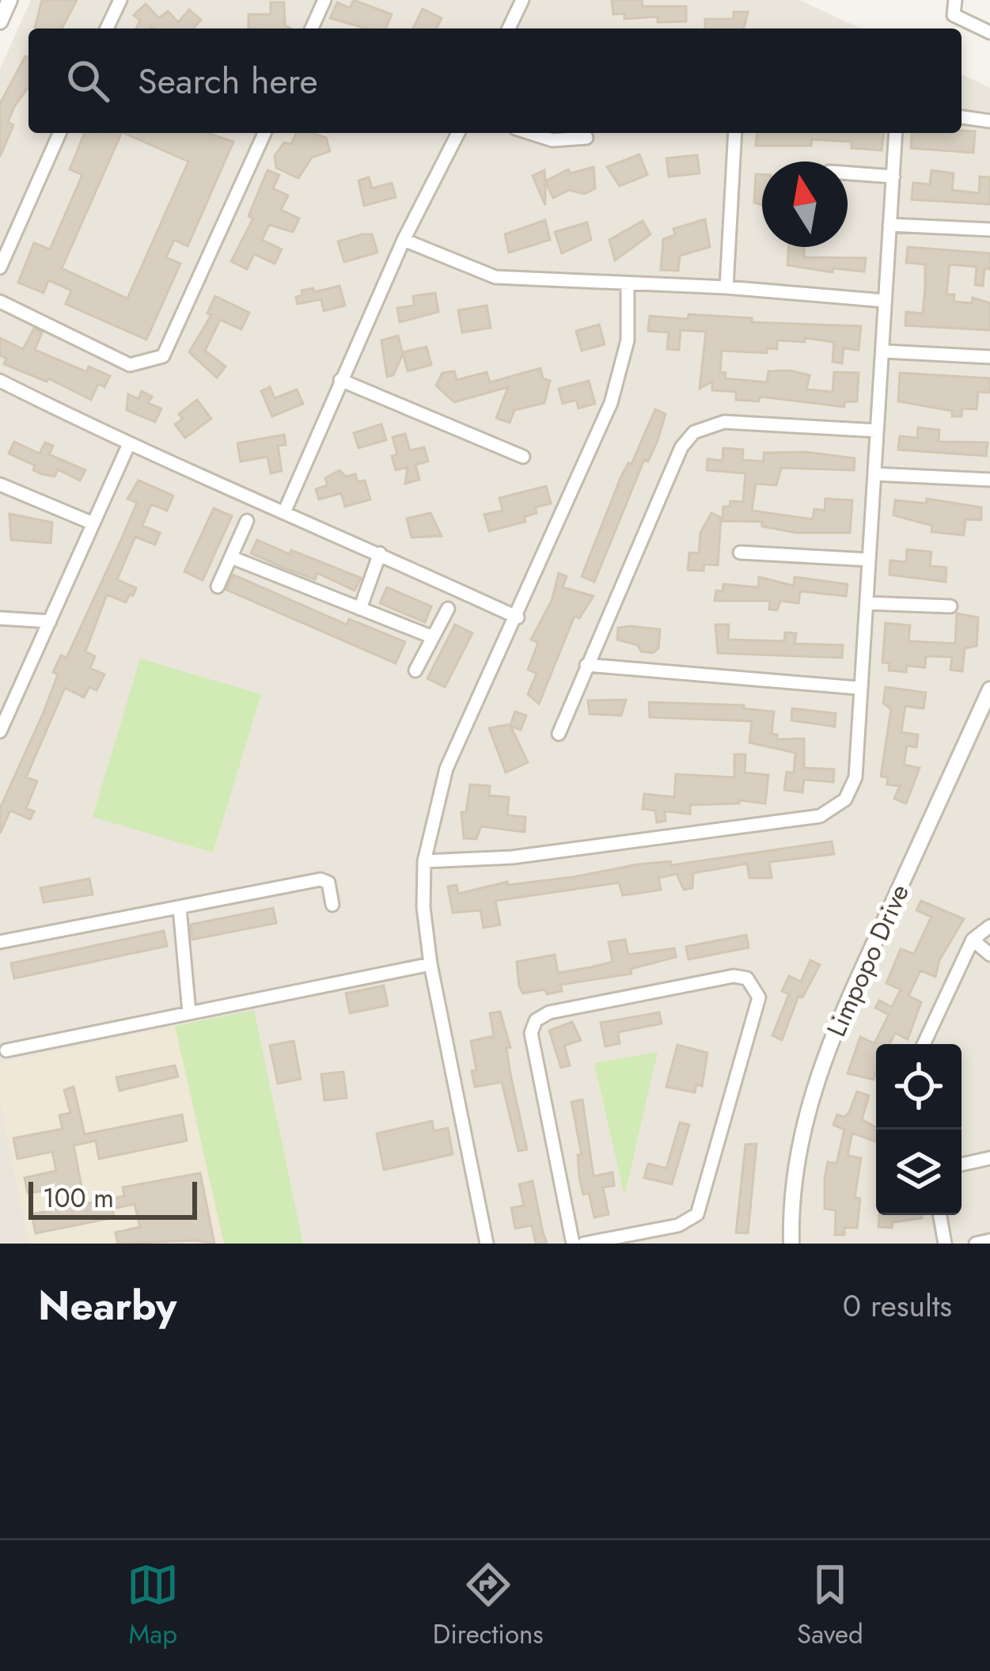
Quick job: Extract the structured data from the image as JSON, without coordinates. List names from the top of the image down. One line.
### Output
{"streets":{"street":["Limpopo Drive"]},"scale_bar":"100 m","north":"top","page":{"search":"Search here","scale":"100 m","heading":["Nearby","0 results"],"nav":["Map","Directions","Saved"]}}
